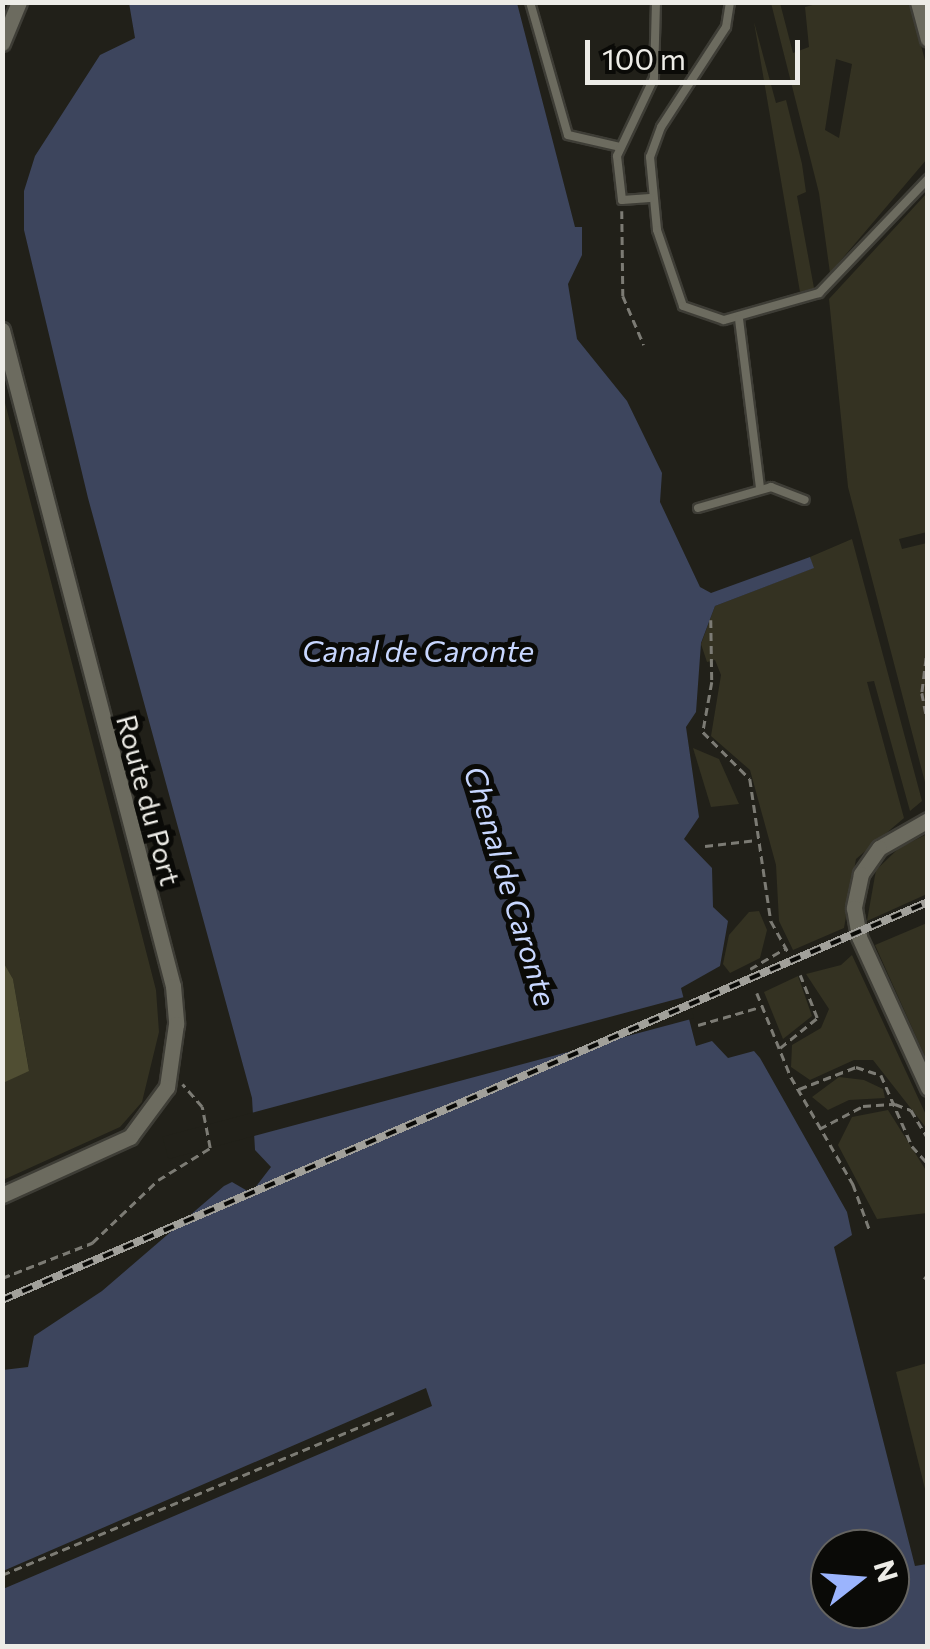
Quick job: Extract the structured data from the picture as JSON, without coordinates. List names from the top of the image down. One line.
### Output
{"streets":{"street":["Route du Port"]},"water":["Canal de Caronte","Chenal de Caronte"],"scale_bar":"100 m","north":"right"}
